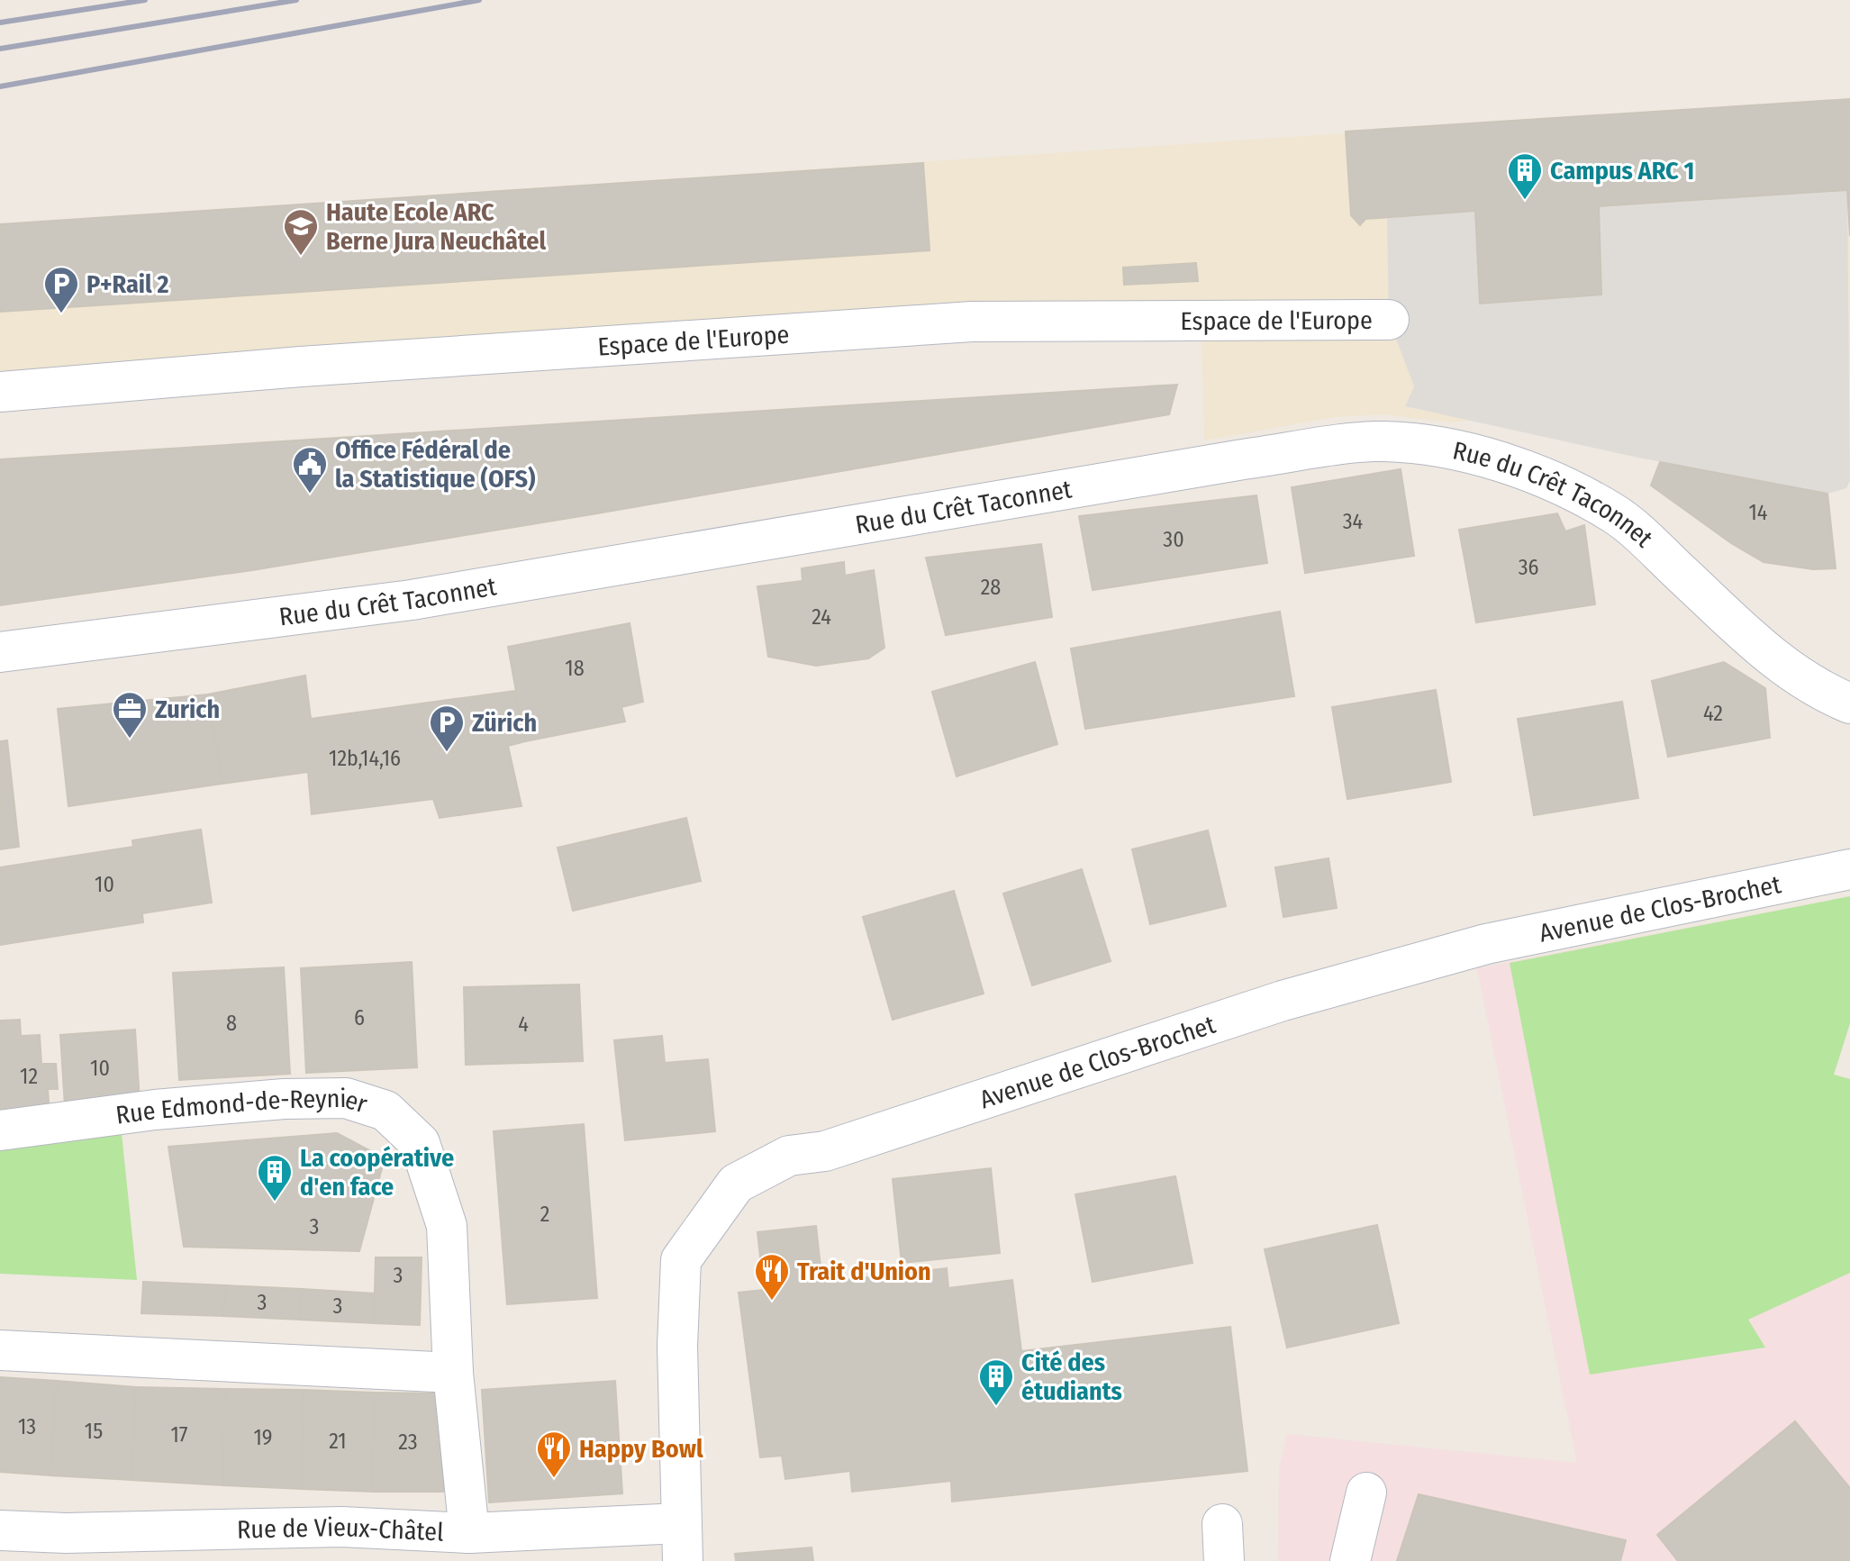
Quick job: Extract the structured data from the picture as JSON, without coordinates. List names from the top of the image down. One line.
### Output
{"streets":{"street":["Espace de l'Europe","Rue du Crêt Taconnet","Avenue de Clos-Brochet","Rue Edmond-de-Reynier","Rue de Vieux-Châtel"]},"crossings":[["Avenue de Clos-Brochet","Rue de Vieux-Châtel"],["Rue Edmond-de-Reynier","Rue de Vieux-Châtel"]],"places":{"building":["Campus ARC 1","La coopérative d'en face","Cité des étudiants"],"school or university":["Haute Ecole ARC Berne Jura Neuchâtel"],"parking":["P+Rail 2","Zürich"],"public building":["Office Fédéral de la Statistique (OFS)"],"office":["Zurich"],"restaurant":["Trait d'Union","Happy Bowl"]},"house_numbers":["14","34","30","36","28","24","18","42","12b,14,16","10","6","8","4","10","12","2","3","3","3","3","13","15","17","19","21","23"]}
